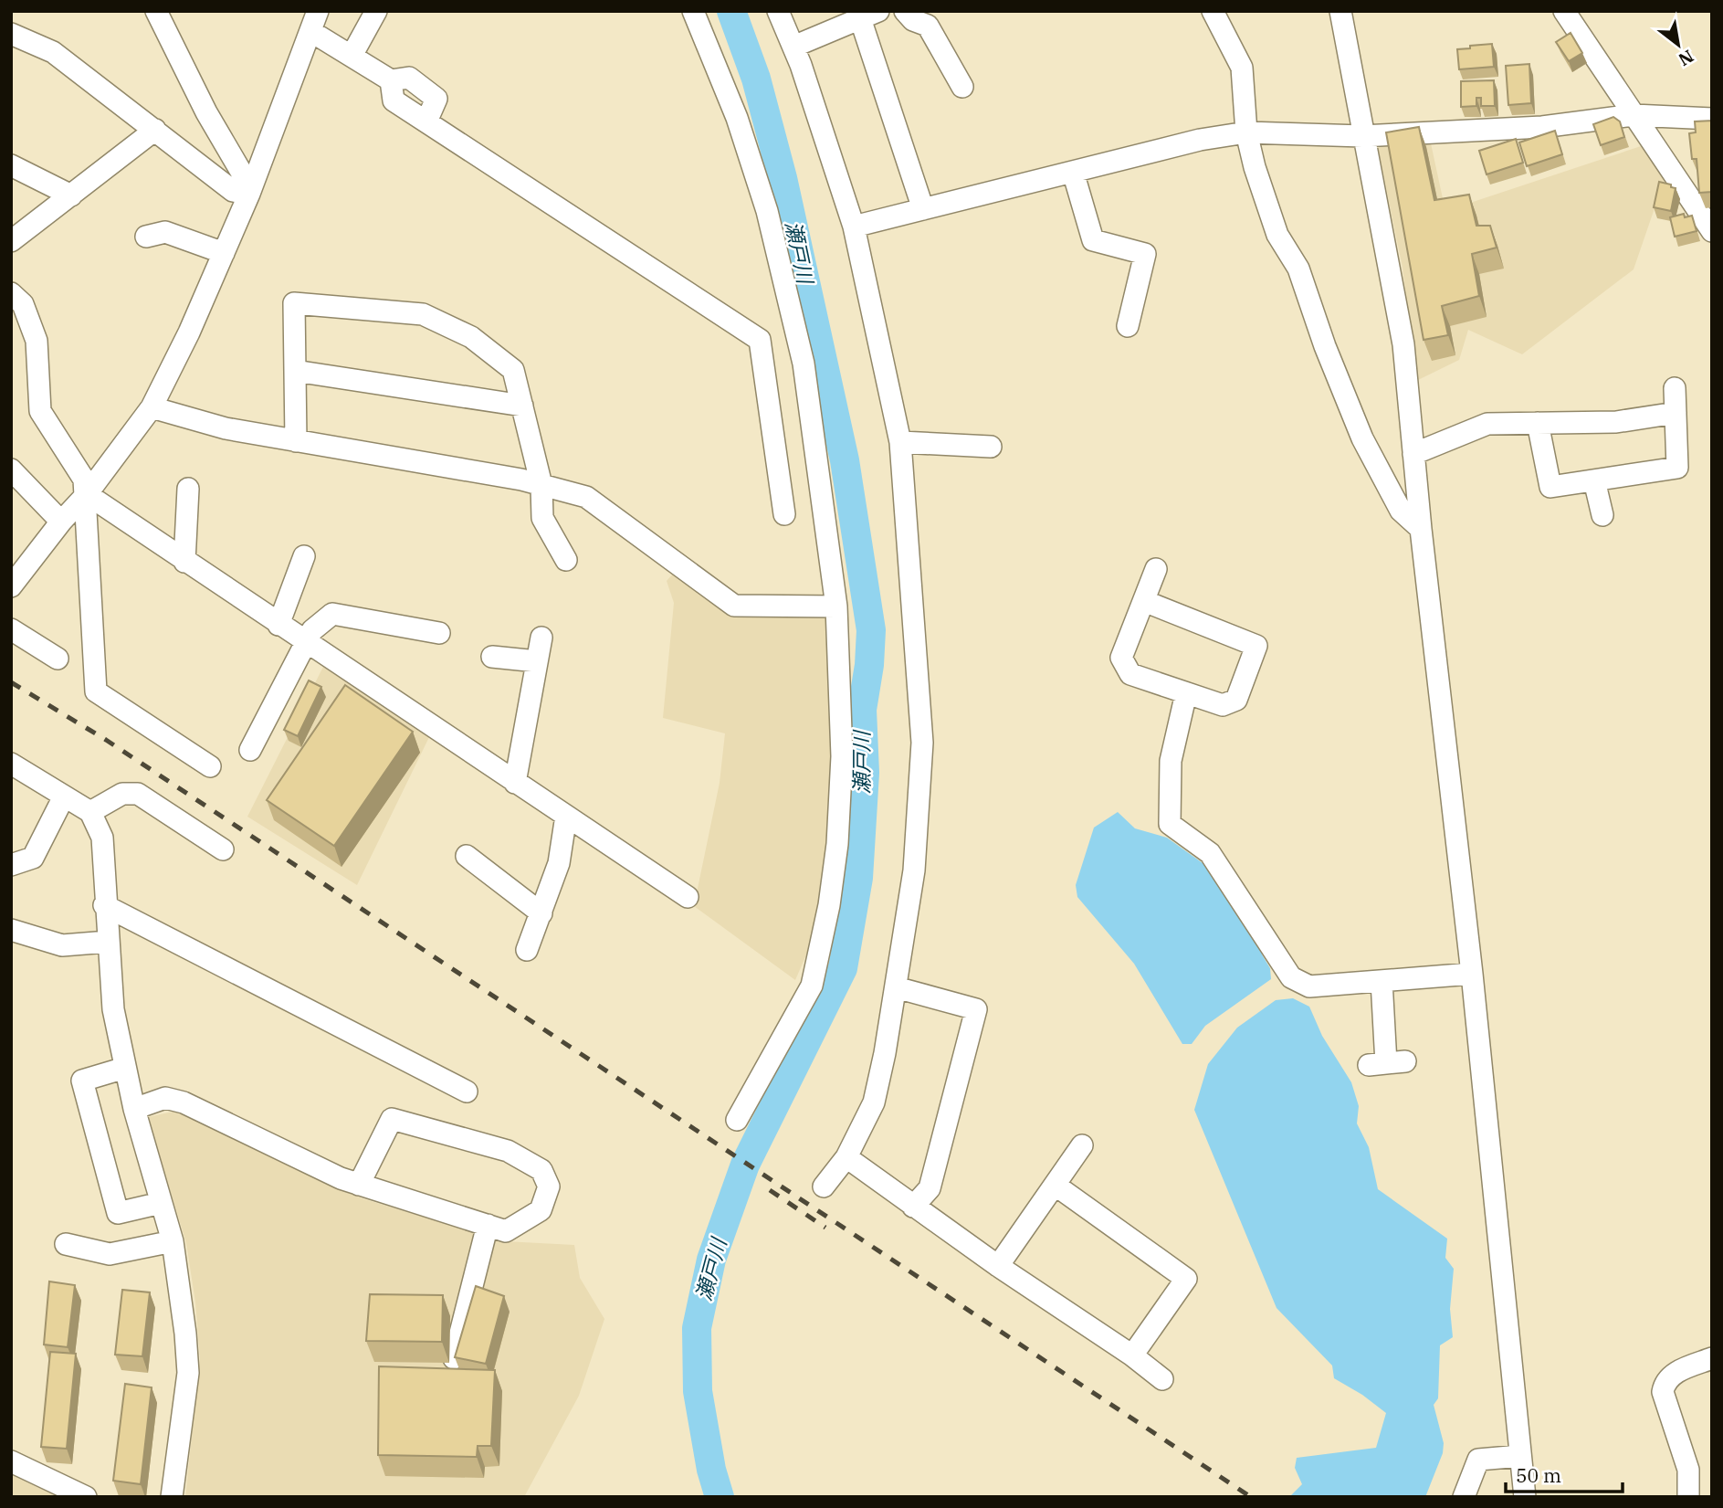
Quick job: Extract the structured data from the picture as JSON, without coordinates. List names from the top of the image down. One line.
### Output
{"water":["瀬戸川"],"scale_bar":"50 m","north":"bottom right"}
